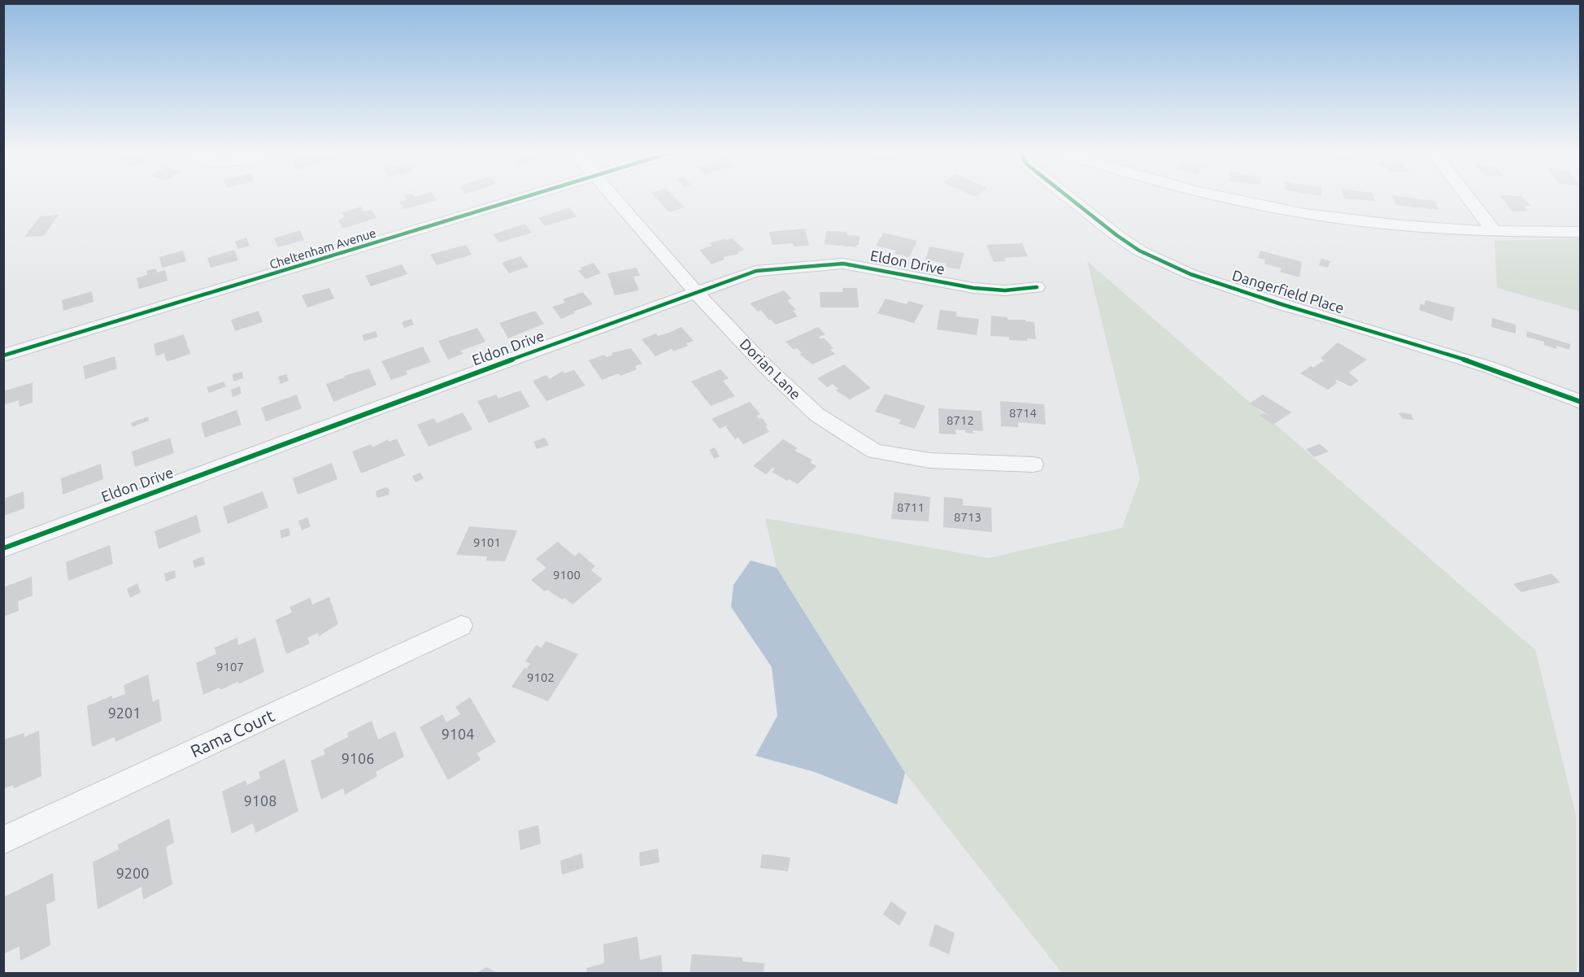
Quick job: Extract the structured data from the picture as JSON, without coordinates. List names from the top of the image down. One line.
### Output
{"streets":{"street":["Cheltenham Avenue","Eldon Drive","Dangerfield Place","Dorian Lane","Rama Court"]},"crossings":[["Eldon Drive","Dorian Lane"]],"house_numbers":["8714","8712","8711","8713","9101","9100","9107","9102","9201","9104","9106","9108","9200"]}
